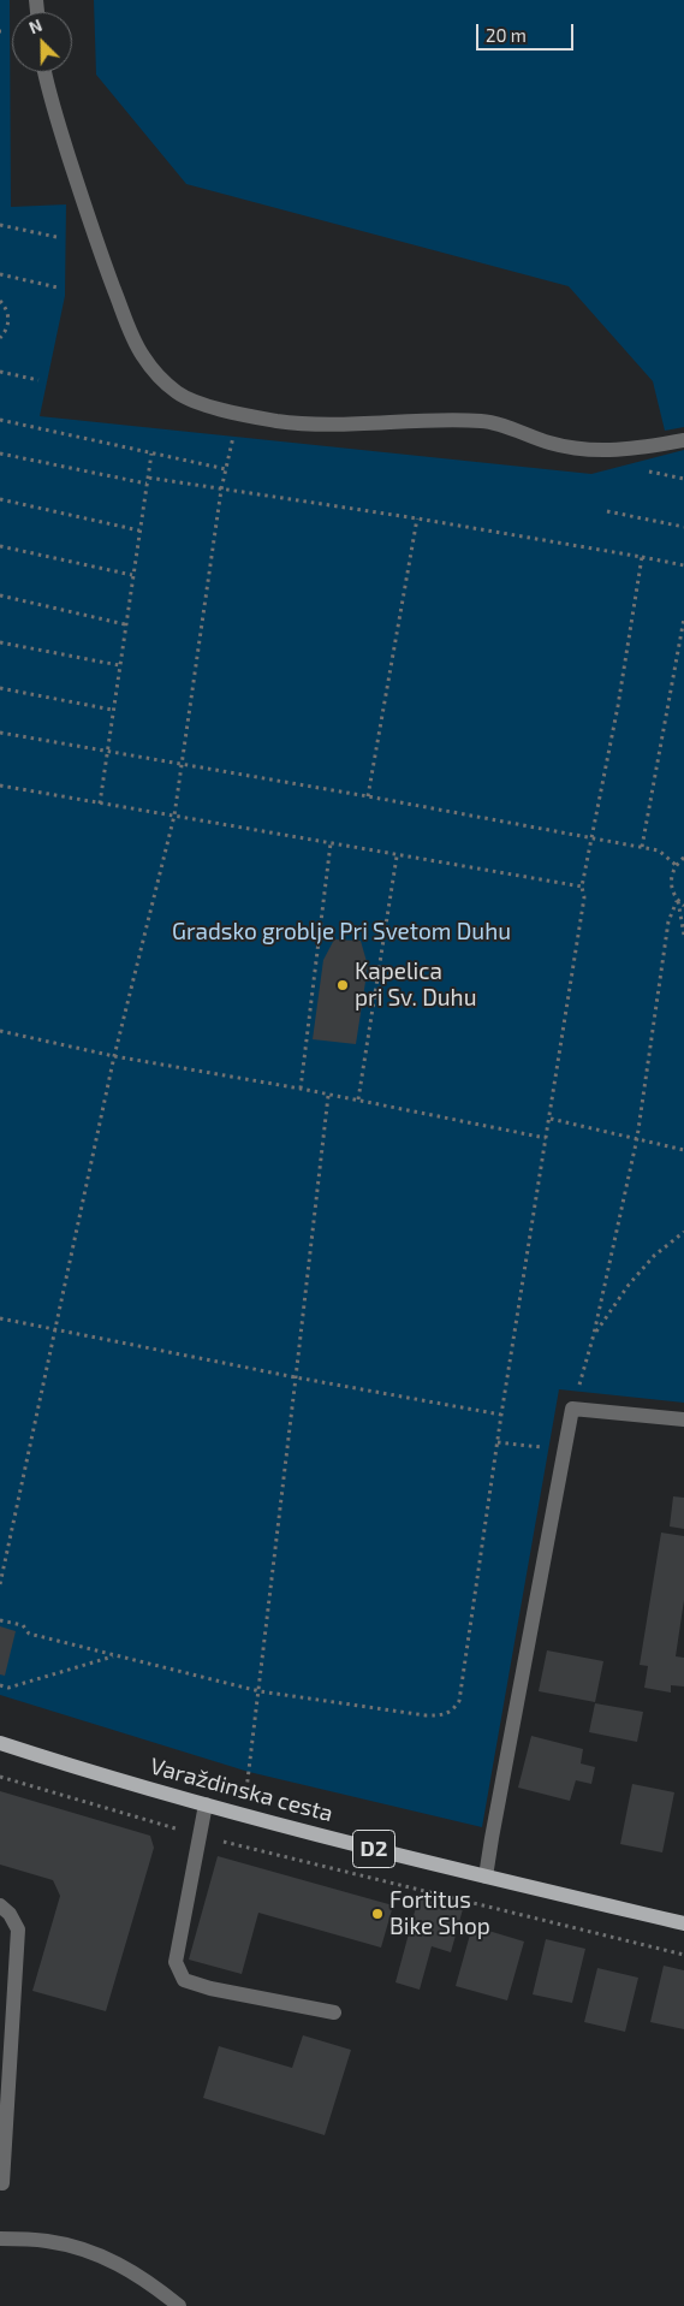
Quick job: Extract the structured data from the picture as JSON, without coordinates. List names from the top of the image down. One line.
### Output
{"streets":{"main road":["Varaždinska cesta","D2"]},"parks":["Gradsko groblje Pri Svetom Duhu"],"places":["Kapelica pri Sv. Duhu","Fortitus Bike Shop"],"scale_bar":"20 m","north":"top left"}
